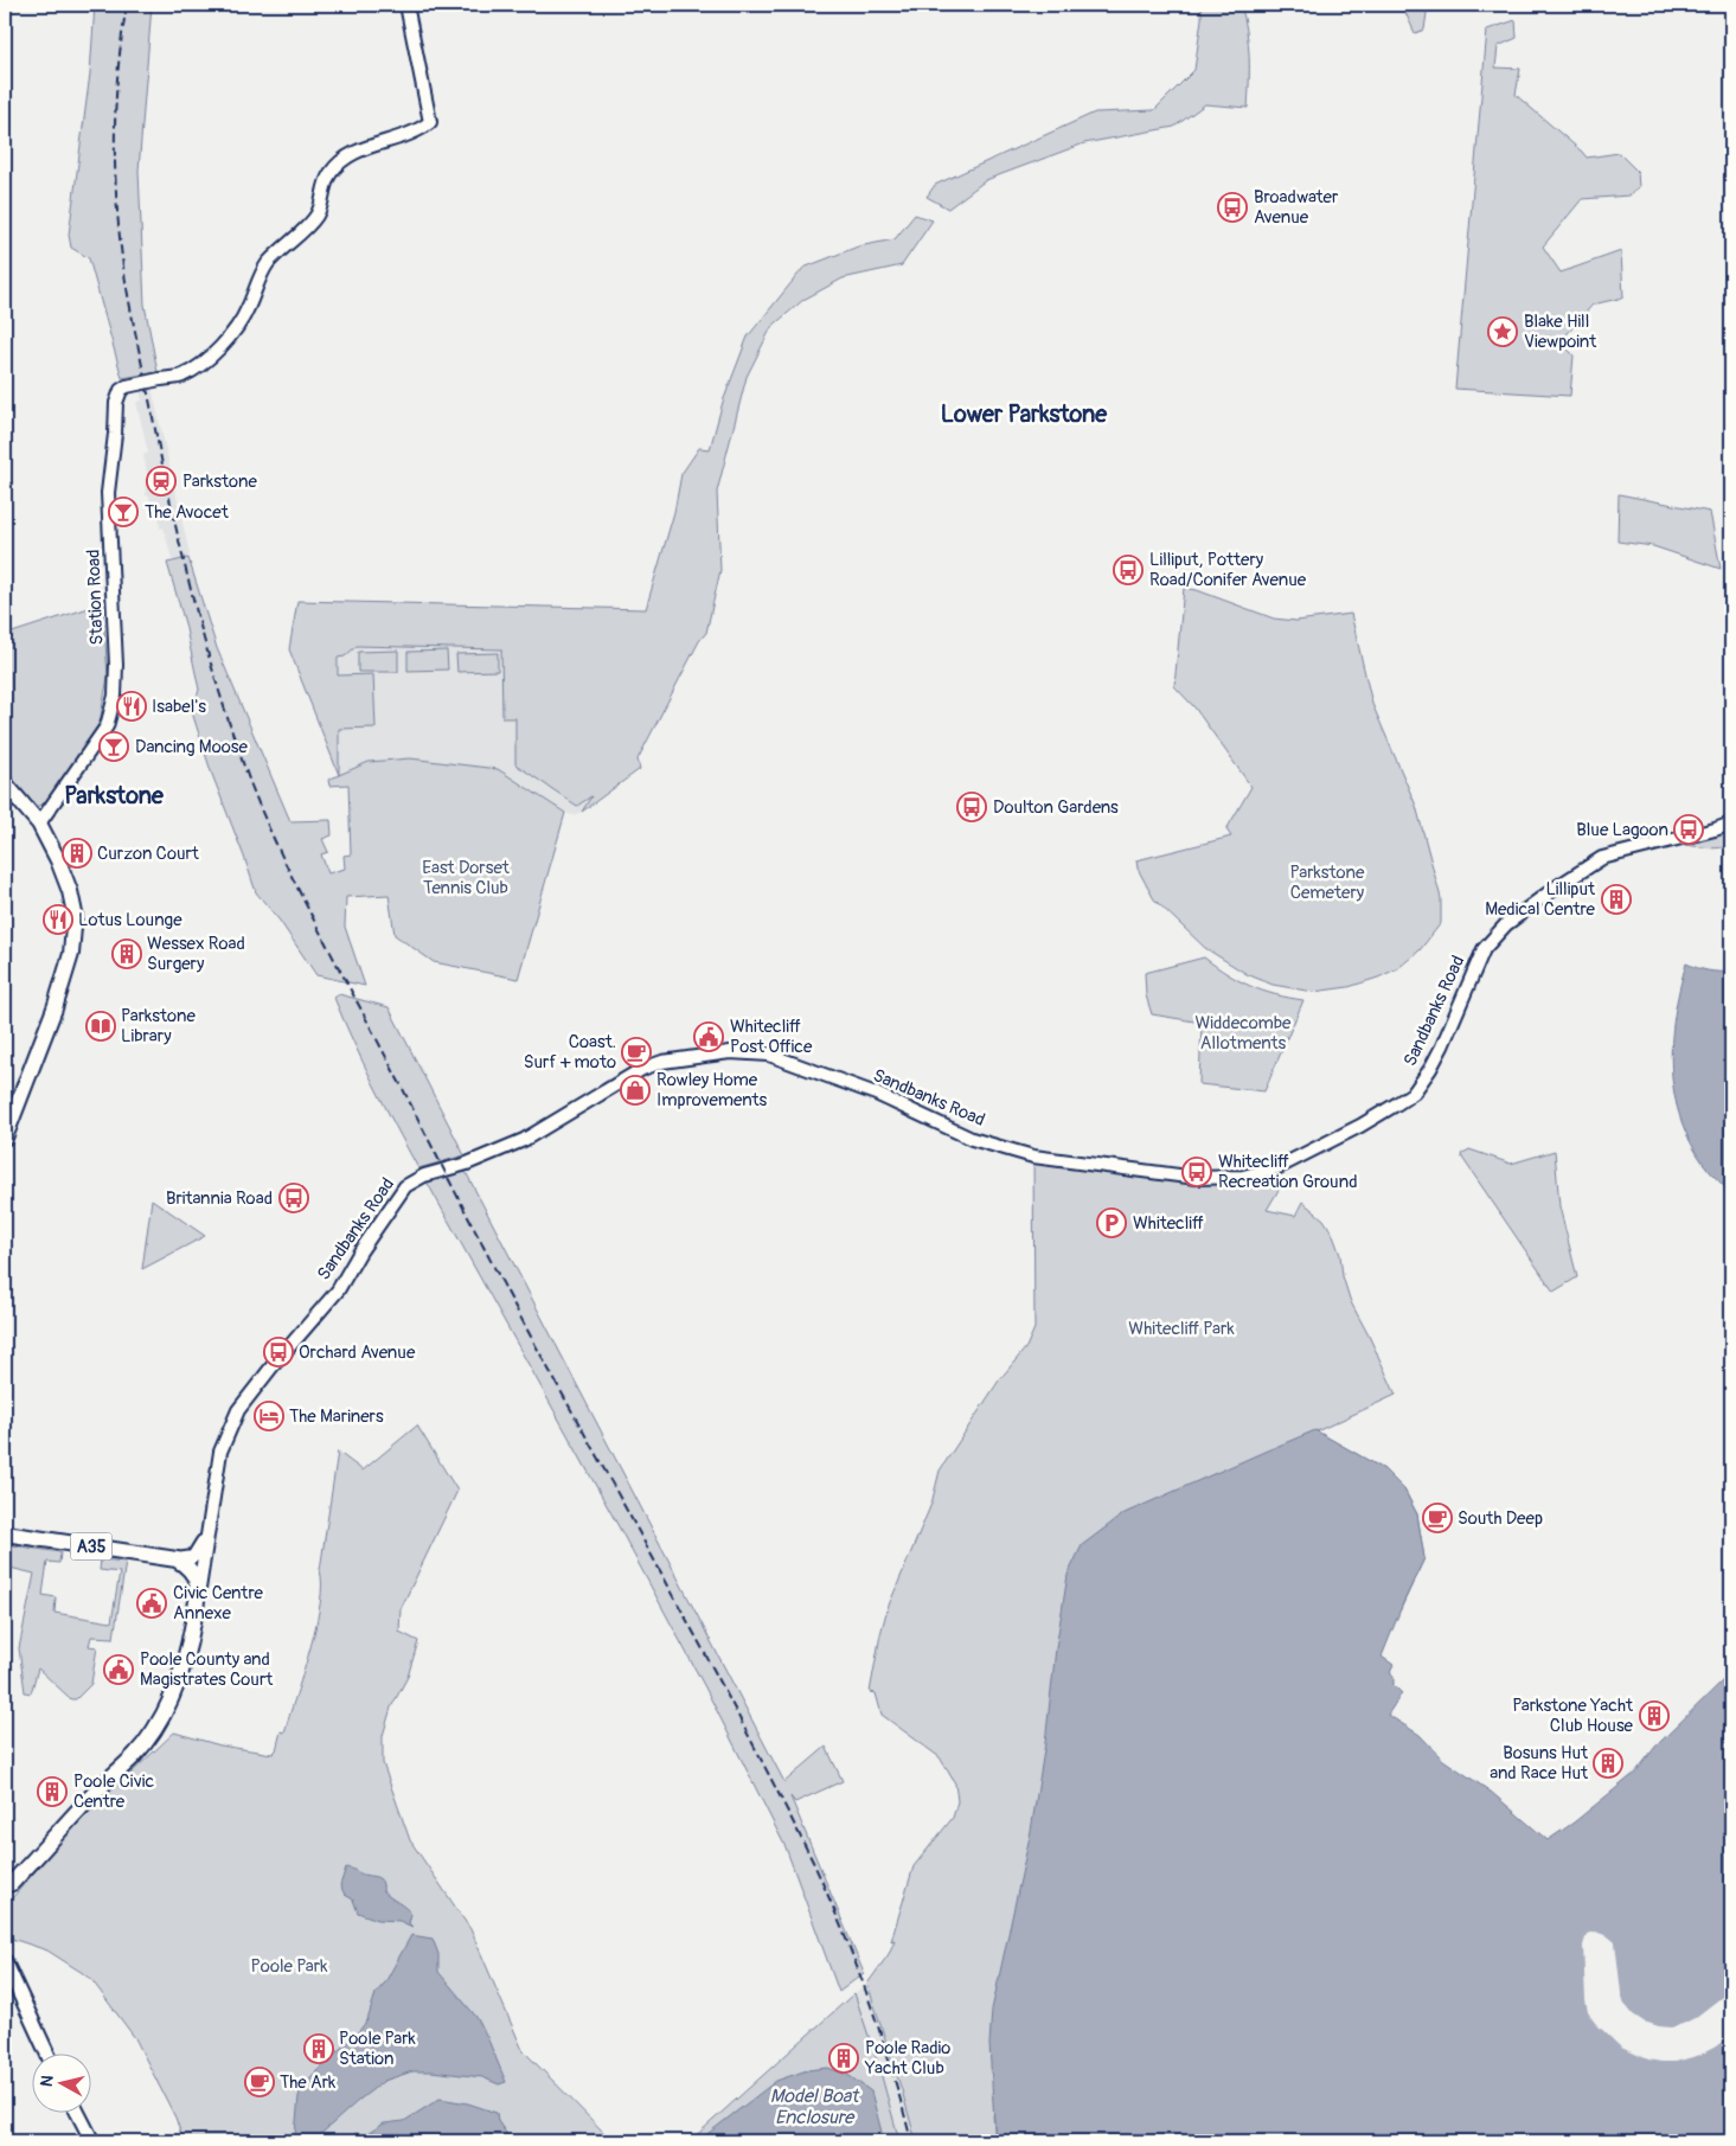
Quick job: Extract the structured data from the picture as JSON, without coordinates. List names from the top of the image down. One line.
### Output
{"streets":{"highway":["Sandbanks Road","A35"],"main road":["Station Road"]},"crossings":[["Sandbanks Road","A35"]],"districts":["Lower Parkstone","Parkstone"],"water":["Model Boat Enclosure"],"parks":["East Dorset Tennis Club","Parkstone Cemetery","Widdecombe Allotments","Whitecliff Park","Poole Park"],"places":{"bus stop":["Broadwater Avenue","Lilliput, Pottery Road/Conifer Avenue","Doulton Gardens","Blue Lagoon","Whitecliff Recreation Ground","Britannia Road","Orchard Avenue"],"place":["Blake Hill Viewpoint"],"station":["Parkstone"],"bar":["The Avocet","Dancing Moose"],"restaurant":["Isabel's","Lotus Lounge"],"building":["Curzon Court","Lilliput Medical Centre","Wessex Road Surgery","Parkstone Yacht Club House","Bosuns Hut and Race Hut","Poole Civic Centre","Poole Park Station","Poole Radio Yacht Club"],"library":["Parkstone Library"],"public building":["Whitecliff Post Office","Civic Centre Annexe","Poole County and Magistrates Court"],"cafe":["Coast. Surf + moto","South Deep","The Ark"],"shop":["Rowley Home Improvements"],"parking":["Whitecliff"],"hotel":["The Mariners"]},"north":"left"}
